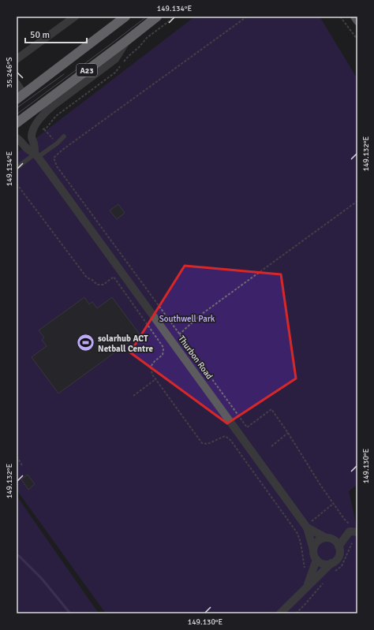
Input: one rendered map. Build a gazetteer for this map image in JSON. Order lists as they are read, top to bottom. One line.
{"streets":{"highway":["A23"],"street":["Thurbon Road"]},"crossings":[["A23","Thurbon Road"]],"parks":["Southwell Park"],"places":{"sports":["solarhub ACT Netball Centre"]},"scale_bar":"50 m","coordinates":["149.134°E","35.246°S","149.132°E","149.130°E"]}
